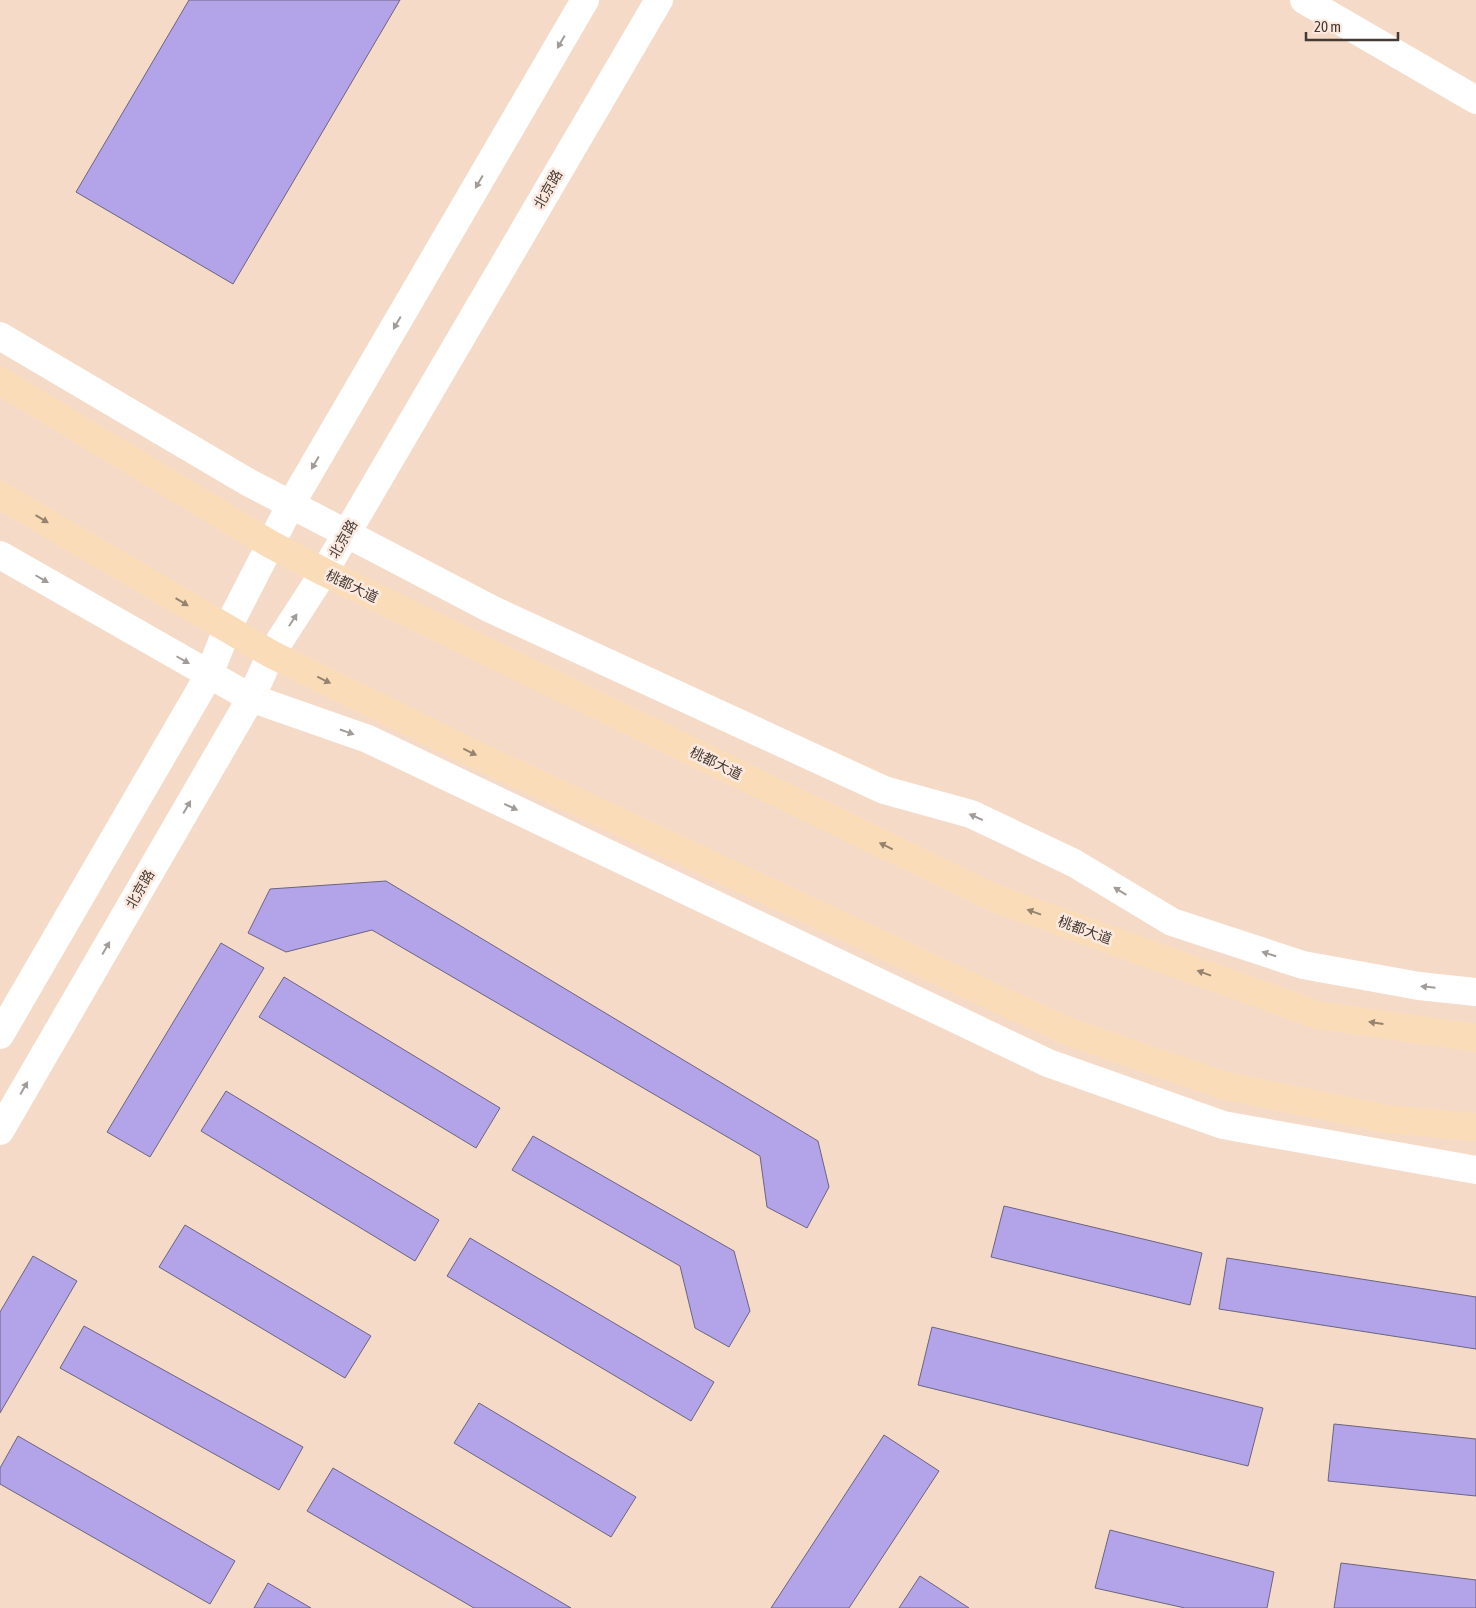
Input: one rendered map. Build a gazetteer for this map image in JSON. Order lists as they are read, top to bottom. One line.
{"streets":{"main road":["桃都大道"],"street":["北京路"]},"crossings":[["北京路","桃都大道"]],"scale_bar":"20 m"}
